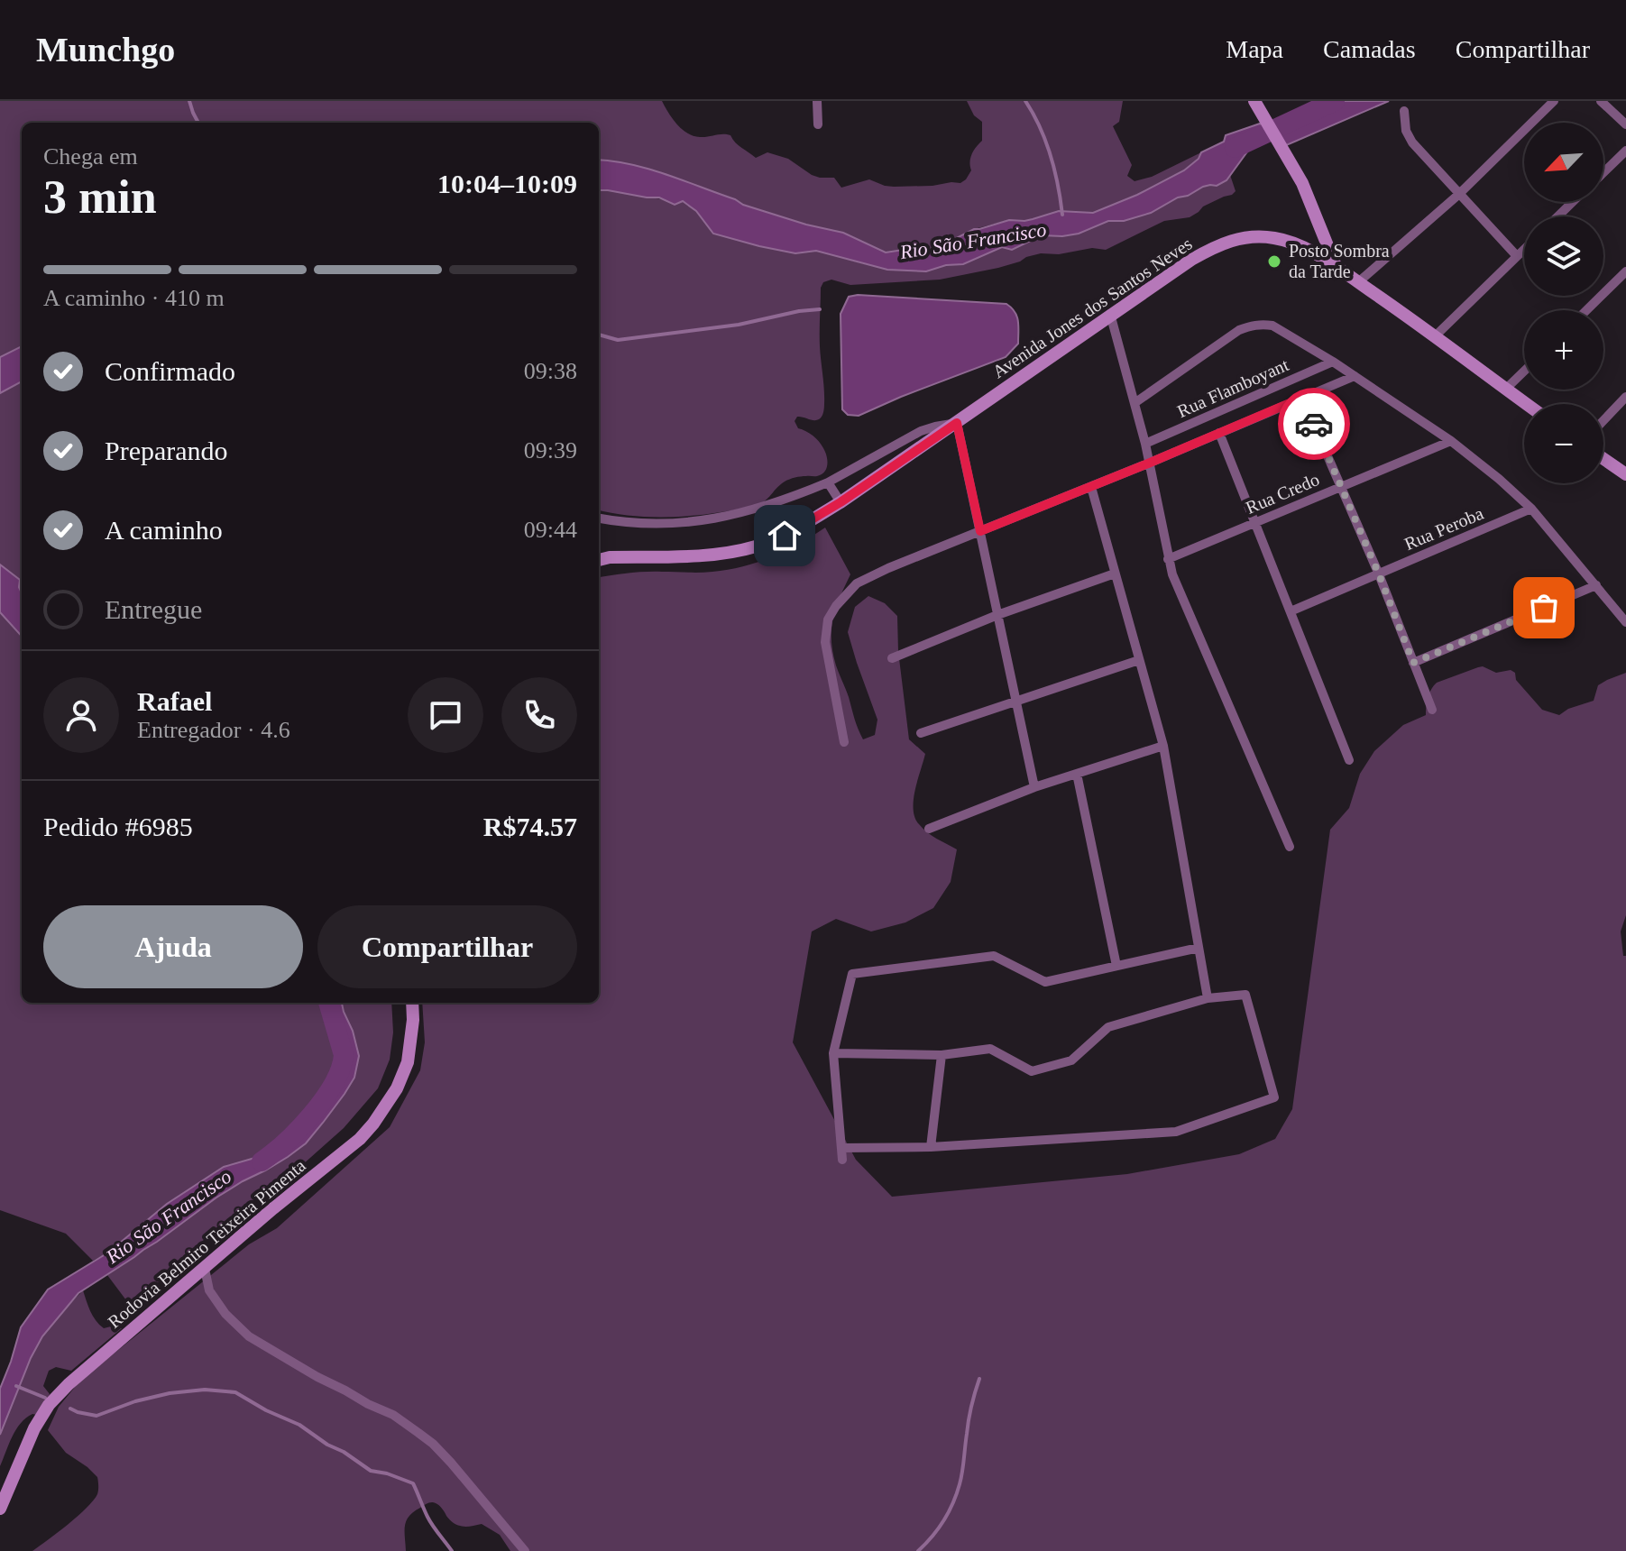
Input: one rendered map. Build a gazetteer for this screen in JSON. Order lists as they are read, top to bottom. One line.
{"streets":{"main road":["Avenida Jones dos Santos Neves","Rodovia Belmiro Teixeira Pimenta"],"street":["Rua Flamboyant","Rua Credo","Rua Peroba"]},"water":["Rio São Francisco"],"places":["Posto Sombra da Tarde"],"north":"bottom left","page":{"header":"Munchgo","nav":["Mapa","Camadas","Compartilhar"],"map_buttons":["+","−"],"heading":["3 min","Chega em","10:04–10:09"],"panel":["Rafael","Entregador · 4.6","Pedido #6985","R$74.57"],"bar":"A caminho · 410 m","list":[["Confirmado","09:38"],["Preparando","09:39"],["A caminho","09:44"],"Entregue"],"buttons":["Ajuda","Compartilhar"]}}
